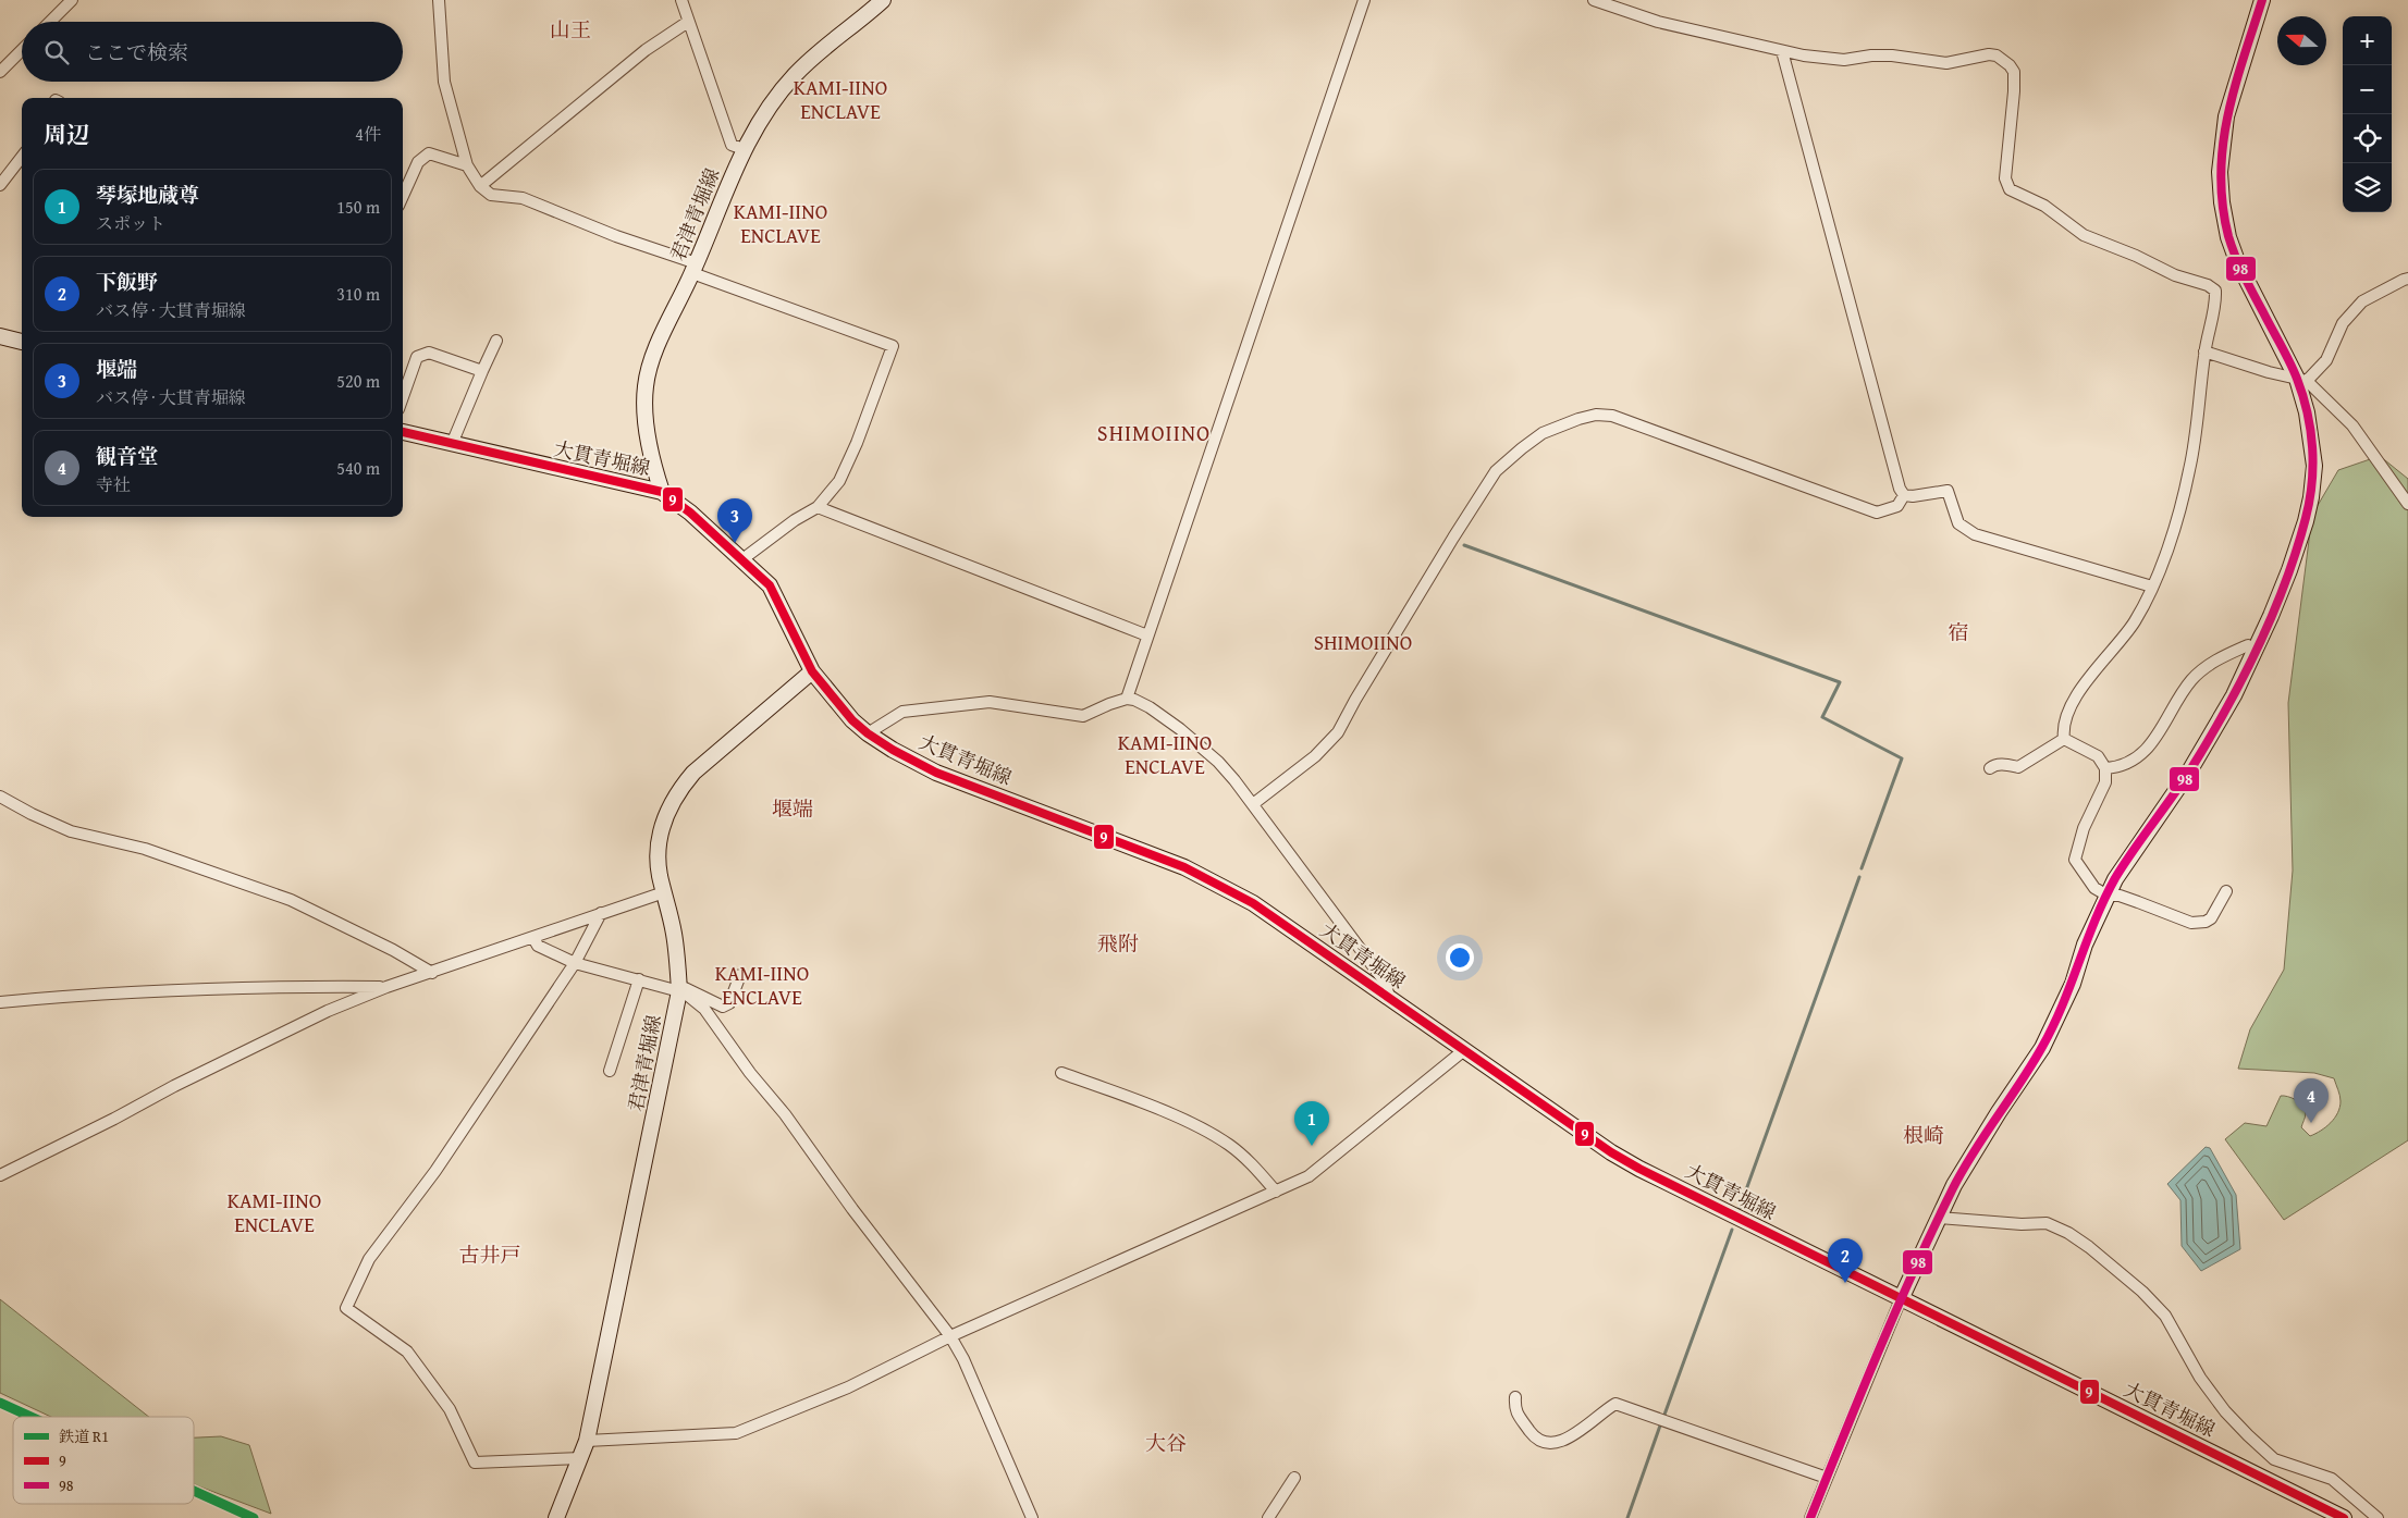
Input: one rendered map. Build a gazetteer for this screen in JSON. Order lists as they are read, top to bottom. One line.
{"streets":{"main road":["君津青堀線","大貫青堀線"]},"crossings":[["君津青堀線","大貫青堀線"]],"districts":["山王","KAMI-IINO ENCLAVE","KAMI-IINO ENCLAVE","SHIMOIINO","宿","SHIMOIINO","KAMI-IINO ENCLAVE","堰端","飛附","KAMI-IINO ENCLAVE","根崎","KAMI-IINO ENCLAVE","古井戸","大谷"],"lines":["transit line 98","transit line 9","rail line R1"],"legend":["鉄道 R1","9","98"],"north":"left","page":{"map_buttons":["+","−"],"search":"ここで検索","heading":["周辺","4件"],"list":[{"mark":"1","name":"琴塚地蔵尊","note":"スポット","value":"150 m"},{"mark":"2","name":"下飯野","note":"バス停 · 大貫青堀線","value":"310 m"},{"mark":"3","name":"堰端","note":"バス停 · 大貫青堀線","value":"520 m"},{"mark":"4","name":"観音堂","note":"寺社","value":"540 m"}],"pins":["3","4","1","2"]}}
